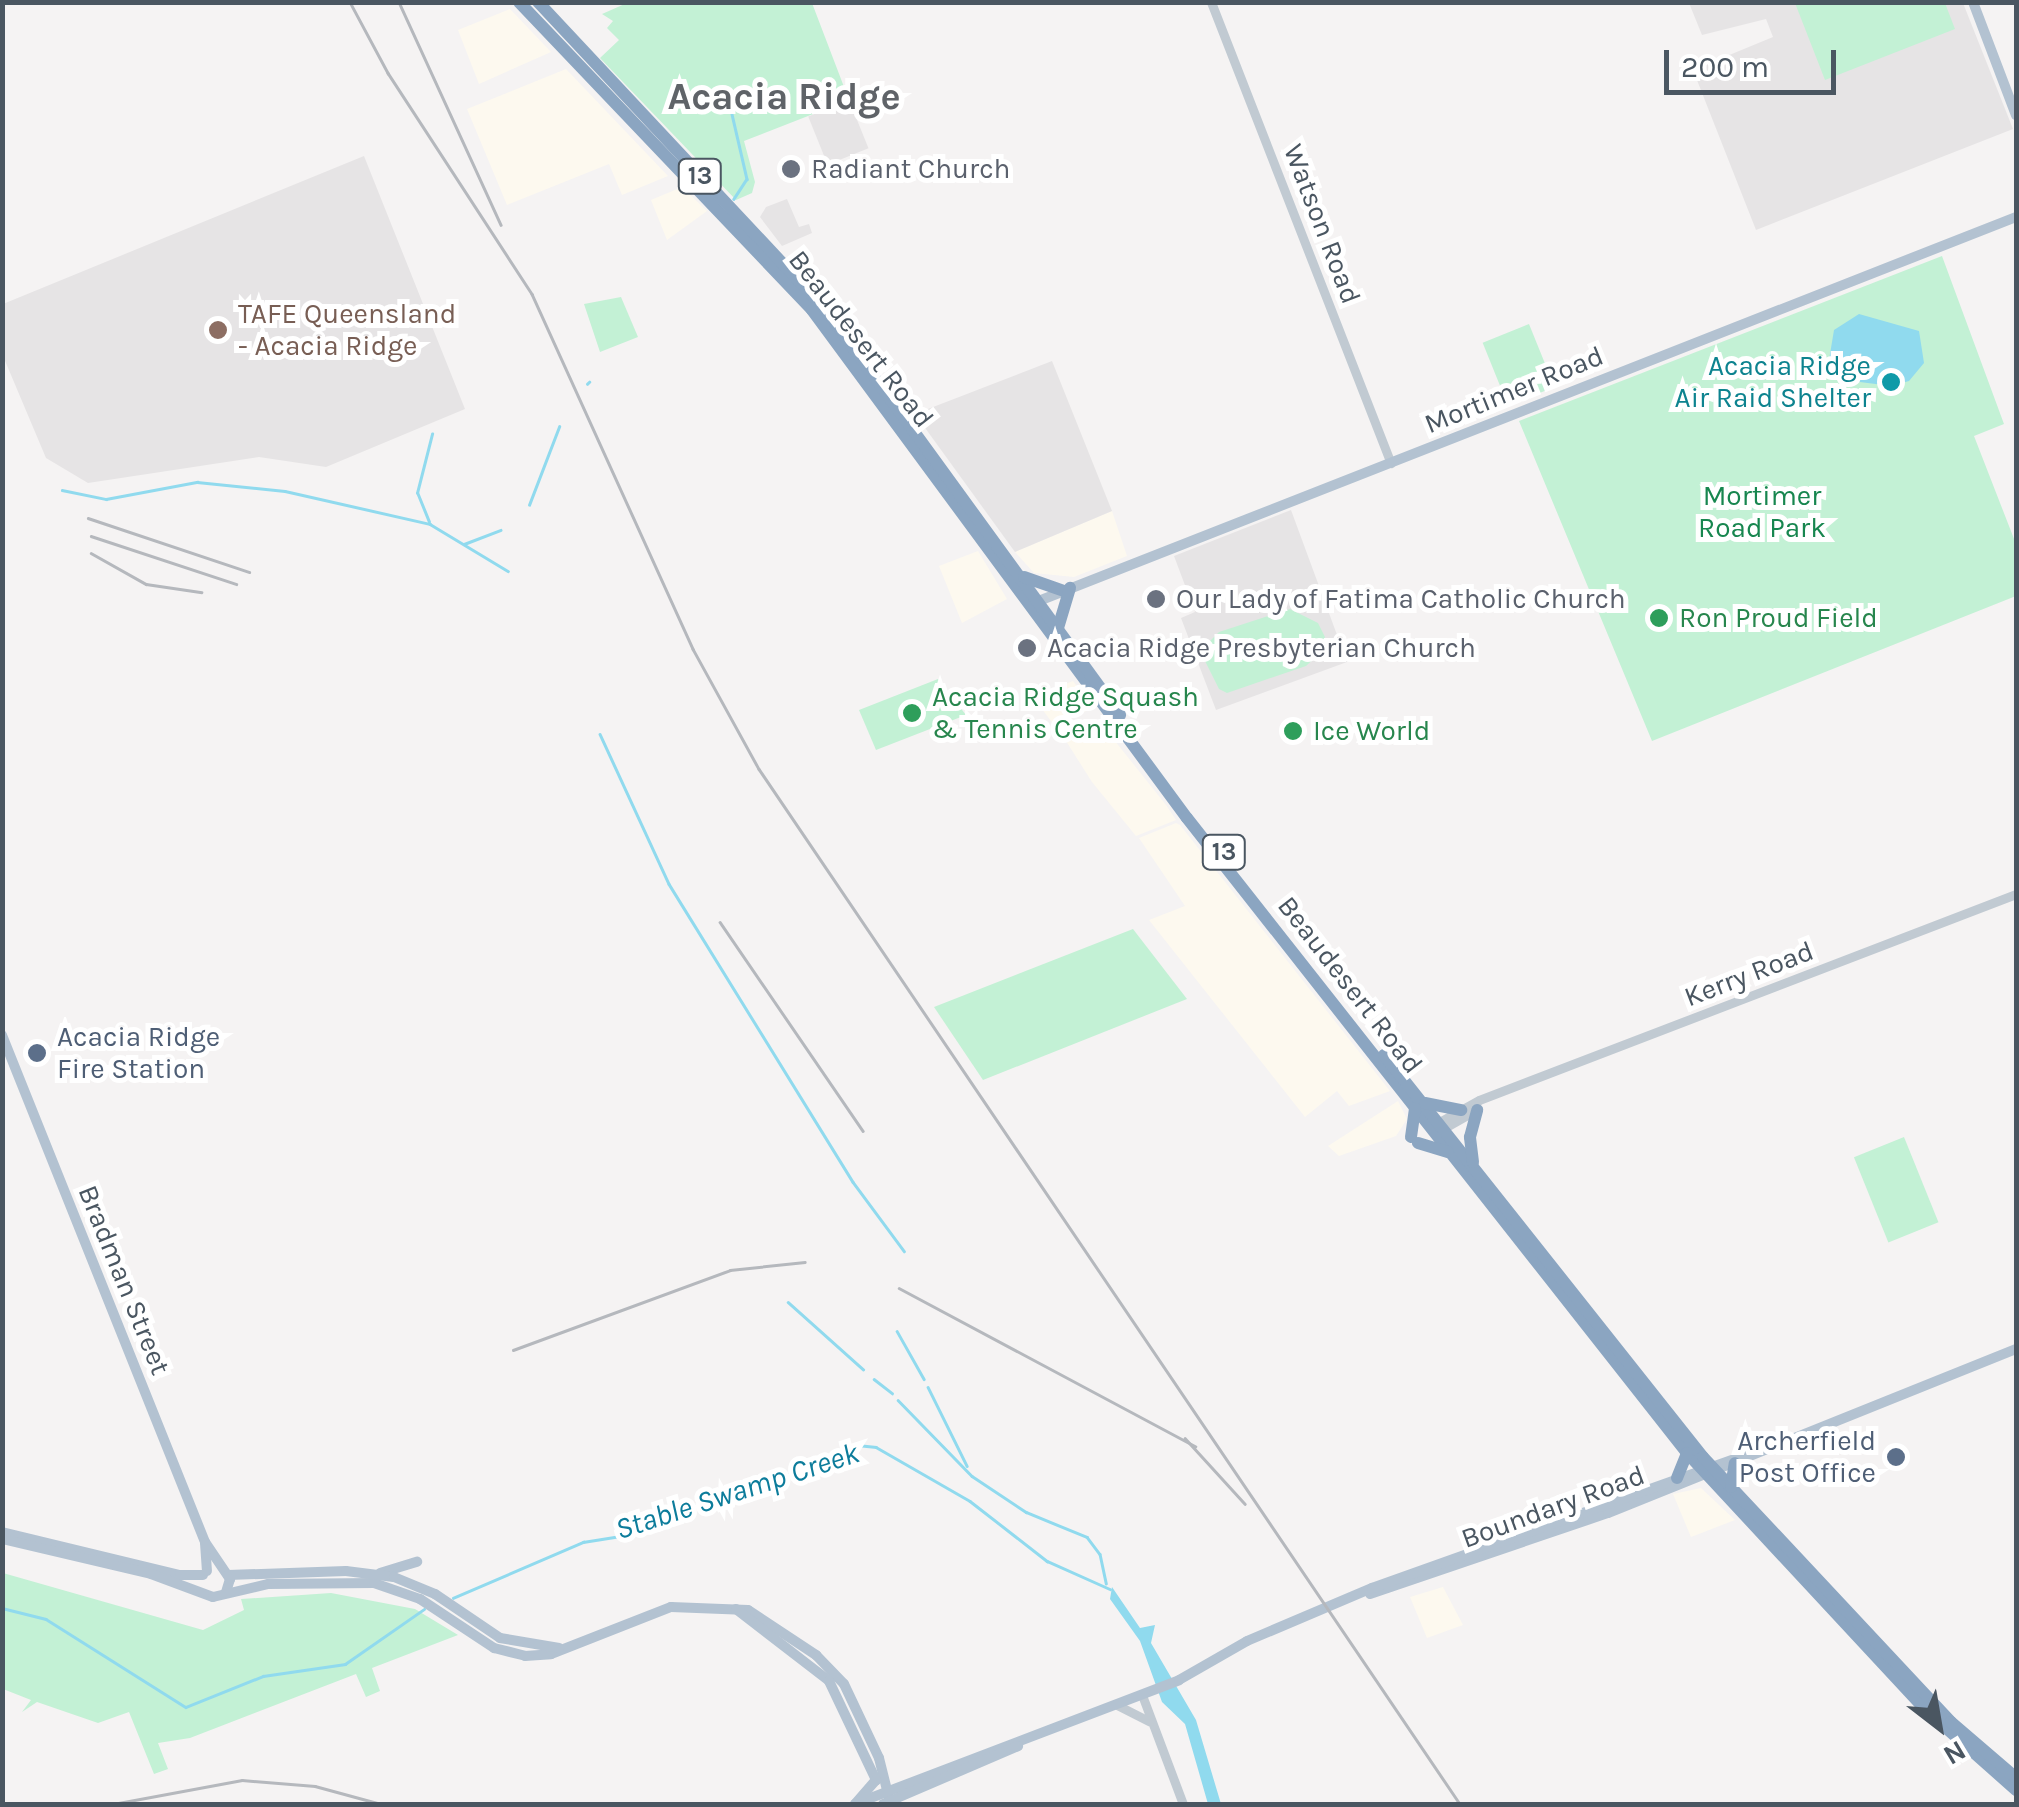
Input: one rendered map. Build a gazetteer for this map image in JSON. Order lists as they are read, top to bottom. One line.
{"streets":{"highway":["13","Beaudesert Road"],"main road":["Mortimer Road","Bradman Street","Boundary Road"],"street":["Watson Road","Kerry Road"]},"crossings":[["Watson Road","Mortimer Road"],["Beaudesert Road","Mortimer Road"],["Beaudesert Road","Kerry Road"],["Beaudesert Road","Boundary Road"]],"districts":["Acacia Ridge"],"water":["Stable Swamp Creek"],"parks":["Mortimer Road Park"],"places":["Radiant Church","TAFE Queensland - Acacia Ridge","Acacia Ridge Air Raid Shelter","Our Lady of Fatima Catholic Church","Ron Proud Field","Acacia Ridge Presbyterian Church","Acacia Ridge Squash & Tennis Centre","Ice World","Acacia Ridge Fire Station","Archerfield Post Office"],"scale_bar":"200 m","north":"bottom right"}
